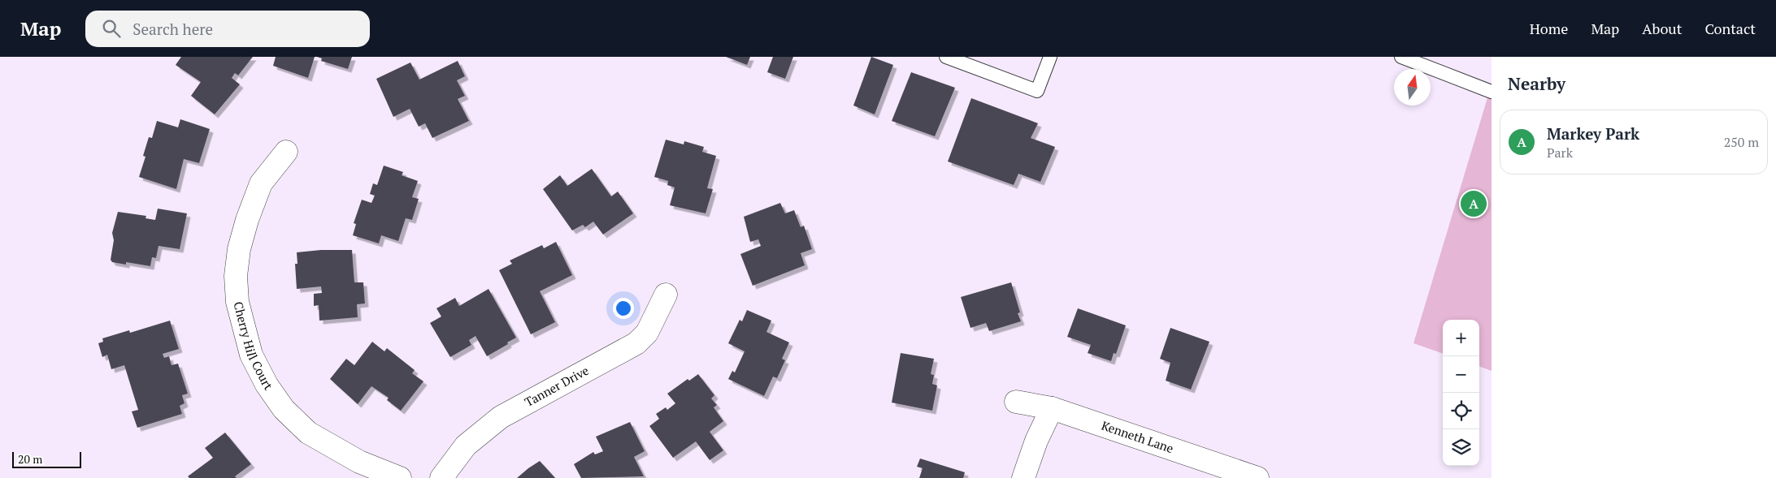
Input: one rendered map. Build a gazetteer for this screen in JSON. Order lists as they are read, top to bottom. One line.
{"streets":{"street":["Cherry Hill Court","Tanner Drive","Kenneth Lane"]},"scale_bar":"20 m","north":"top","page":{"header":"Map","search":"Search here","nav":["Home","Map","About","Contact"],"heading":"Nearby","list":[{"mark":"A","name":"Markey Park","note":"Park","value":"250 m"}],"pins":"A","map_buttons":["+","−"],"scale":"20 m"}}
